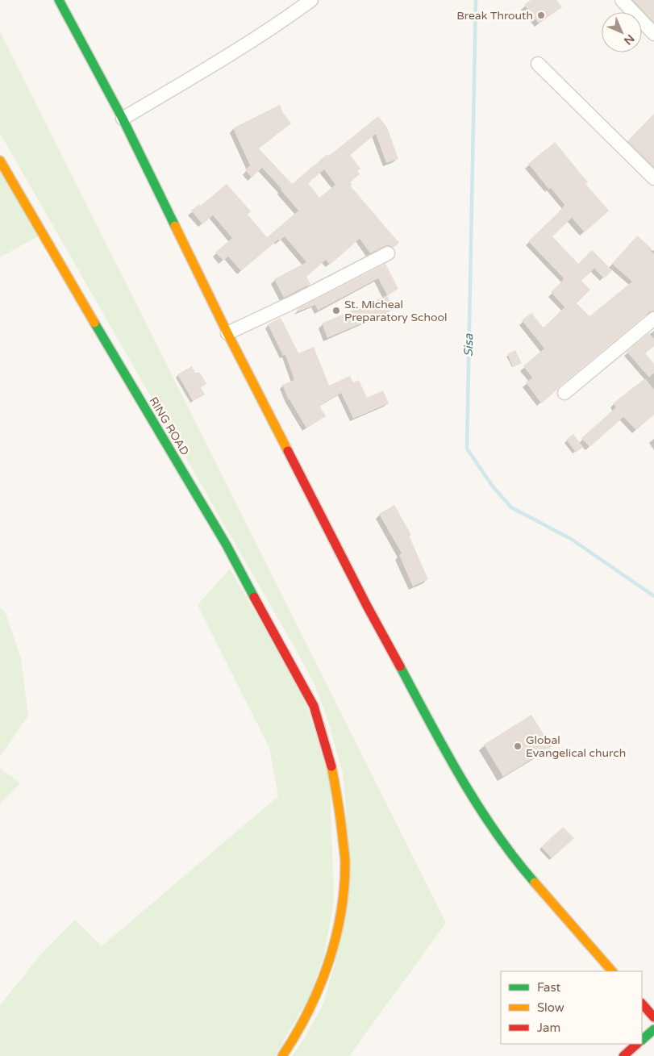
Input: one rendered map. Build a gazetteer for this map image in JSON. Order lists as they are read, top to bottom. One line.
{"streets":{"street":["RING ROAD"]},"water":["Sisa"],"places":["Break Throuth","St. Micheal Preparatory School","Global Evangelical church"],"legend":["Fast","Slow","Jam"],"north":"bottom right"}
